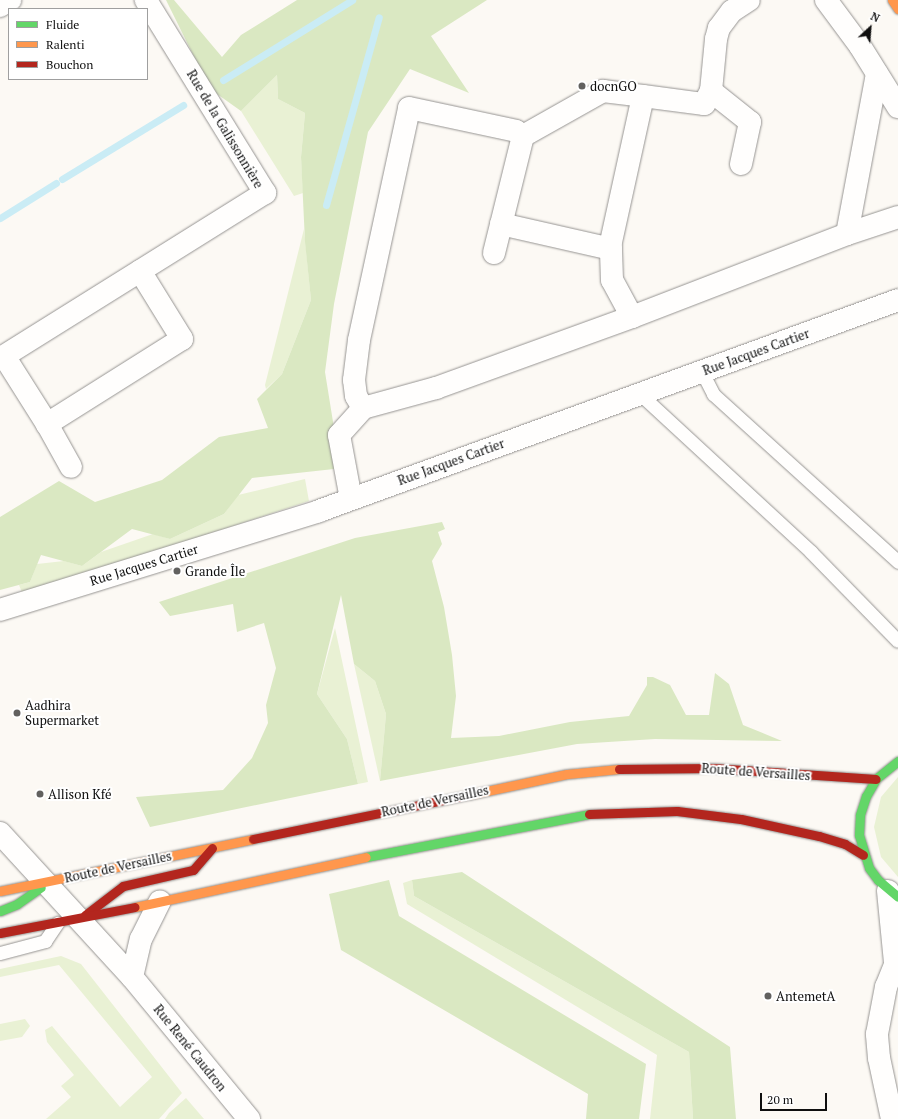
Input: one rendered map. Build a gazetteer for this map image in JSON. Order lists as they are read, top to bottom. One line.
{"streets":{"main road":["Route de Versailles"],"street":["Rue de la Galissonnière","Rue Jacques Cartier","Rue René Caudron"]},"crossings":[["Route de Versailles","Rue René Caudron"]],"places":["docnGO","Grande Île","Aadhira Supermarket","Allison Kfé","AntemetA"],"legend":["Fluide","Ralenti","Bouchon"],"scale_bar":"20 m","north":"top right"}
